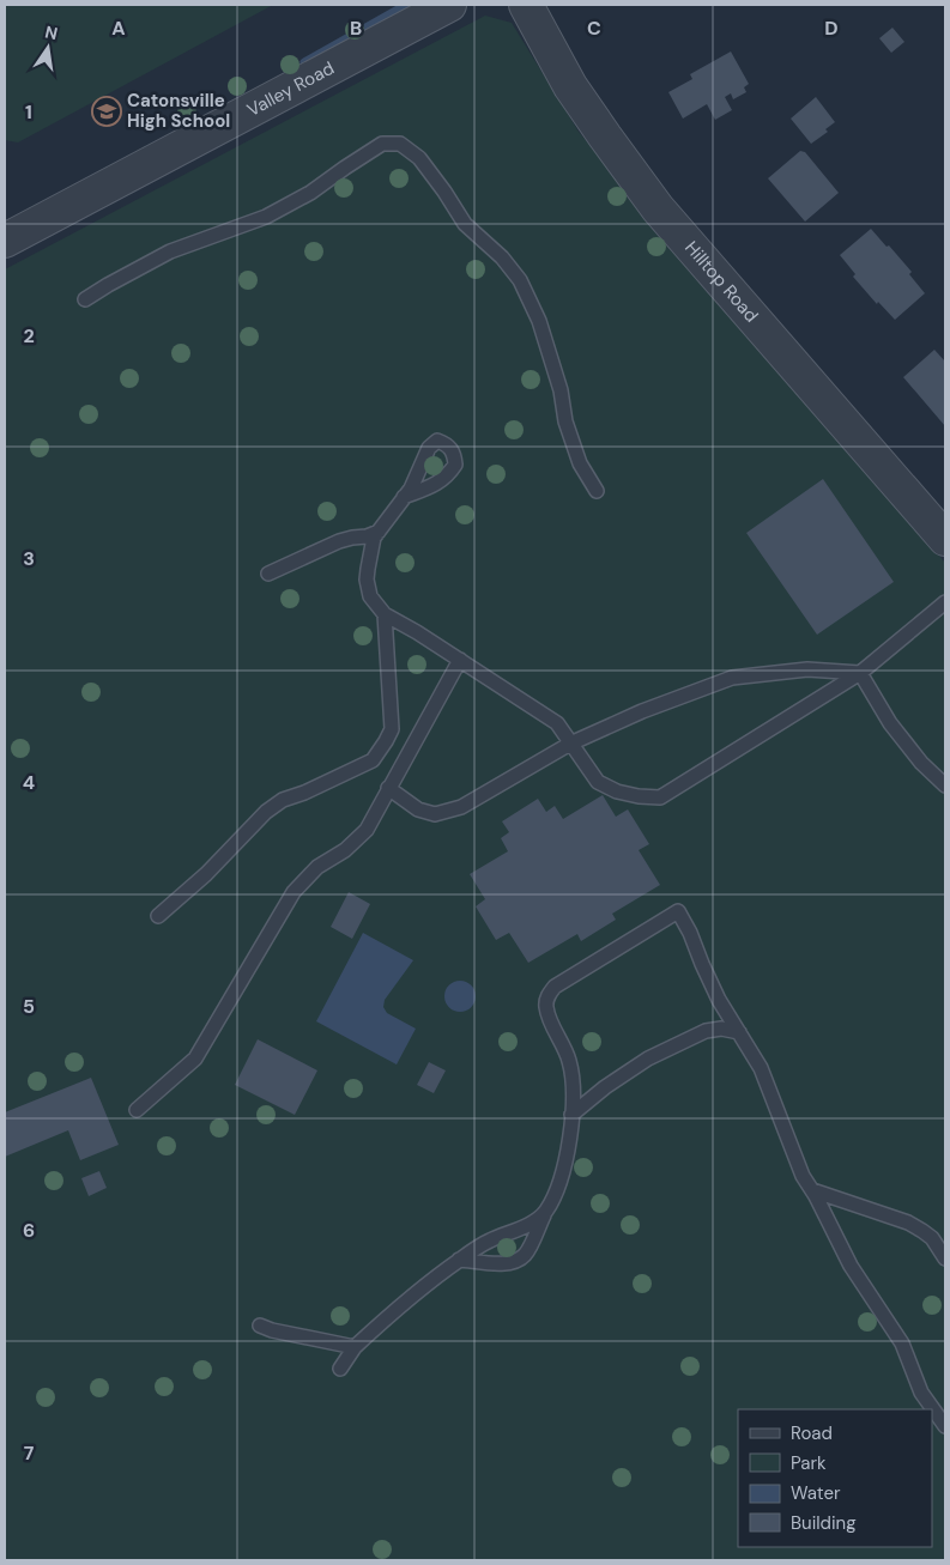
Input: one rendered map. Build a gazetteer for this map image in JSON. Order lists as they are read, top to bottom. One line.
{"streets":{"street":["Valley Road","Hilltop Road"]},"places":{"school or university":["Catonsville High School"]},"legend":["Road","Park","Water","Building"],"north":"top","grid":{"columns":["A","B","C","D"],"rows":["1","2","3","4","5","6","7"]}}
